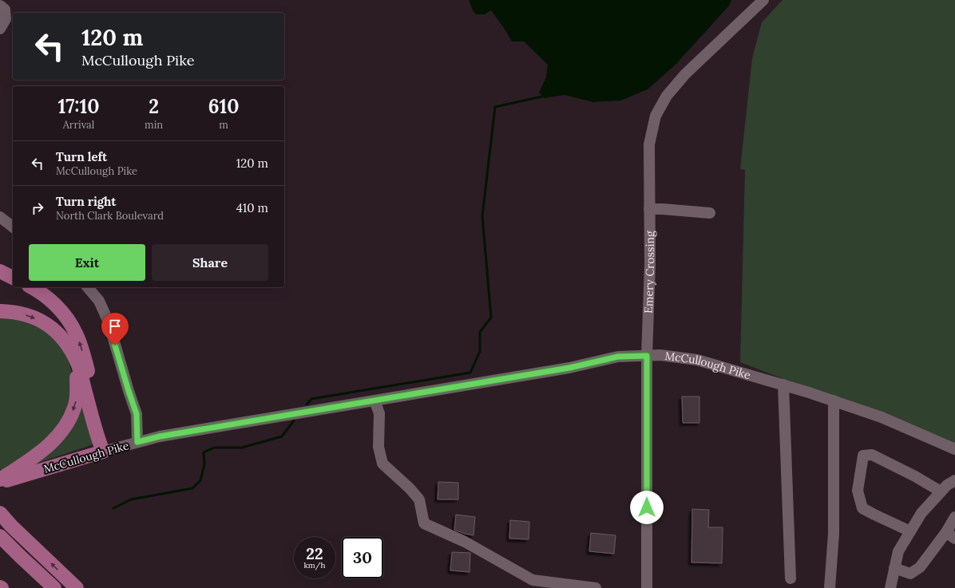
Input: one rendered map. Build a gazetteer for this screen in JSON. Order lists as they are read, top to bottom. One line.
{"streets":{"main road":["McCullough Pike"],"street":["Emery Crossing"]},"crossings":[["Emery Crossing","McCullough Pike"]],"page":{"turn":["120 m","McCullough Pike"],"eta":["17:10","Arrival","2","min","610","m"],"list":[{"name":"Turn left","note":"McCullough Pike","value":"120 m"},{"name":"Turn right","note":"North Clark Boulevard","value":"410 m"}],"buttons":["Exit","Share"],"speed":"22 km/h","limit":"30"}}
